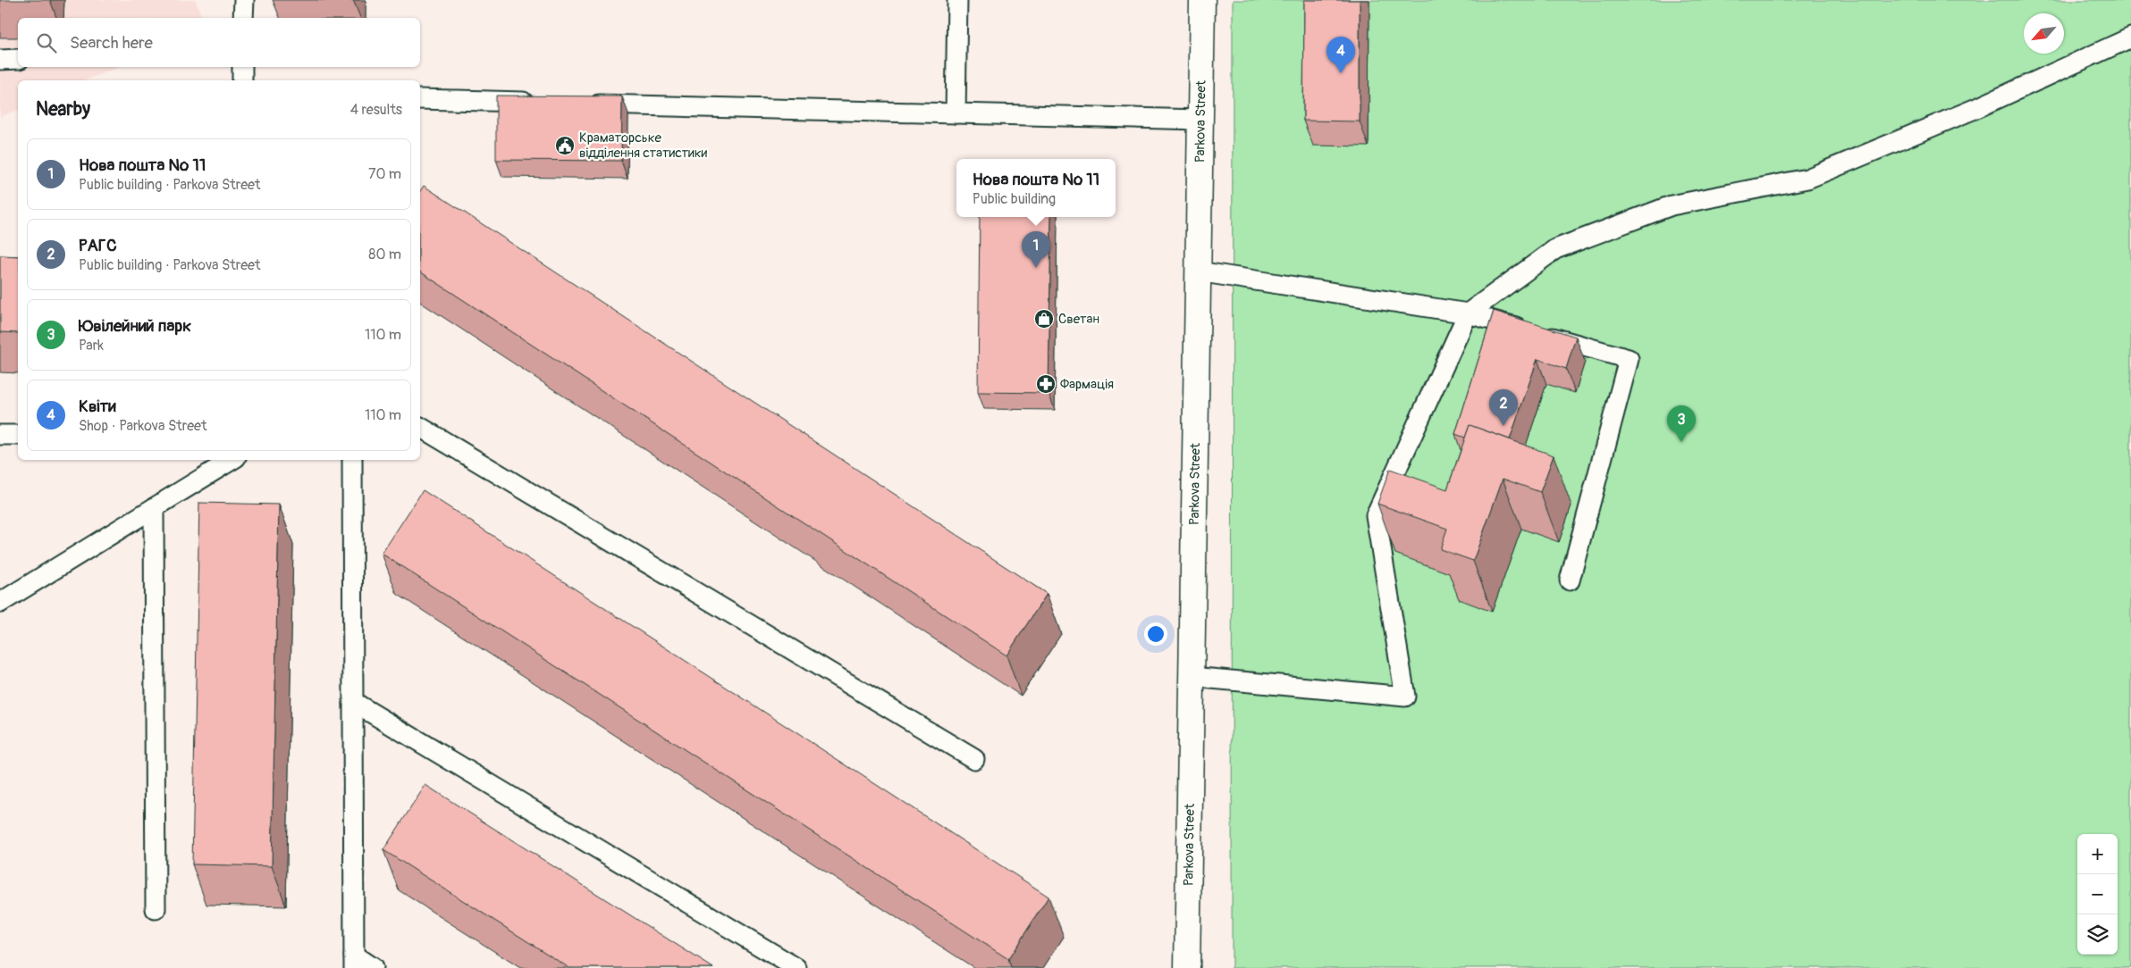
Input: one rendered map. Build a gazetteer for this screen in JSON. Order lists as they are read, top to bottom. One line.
{"streets":{"street":["Parkova Street"]},"places":{"public building":["Краматорське відділення статистики"],"shop":["Светан"],"pharmacy":["Фармація"]},"north":"bottom left","page":{"search":"Search here","pins":["4","1","2","3"],"heading":["Nearby","4 results"],"list":[{"mark":"1","name":"Нова пошта № 11","note":"Public building · Parkova Street","value":"70 m"},{"mark":"2","name":"РАГС","note":"Public building · Parkova Street","value":"80 m"},{"mark":"3","name":"Ювілейний парк","note":"Park","value":"110 m"},{"mark":"4","name":"Квіти","note":"Shop · Parkova Street","value":"110 m"}],"popup":["Нова пошта № 11","Public building"],"map_buttons":["+","−"]}}
